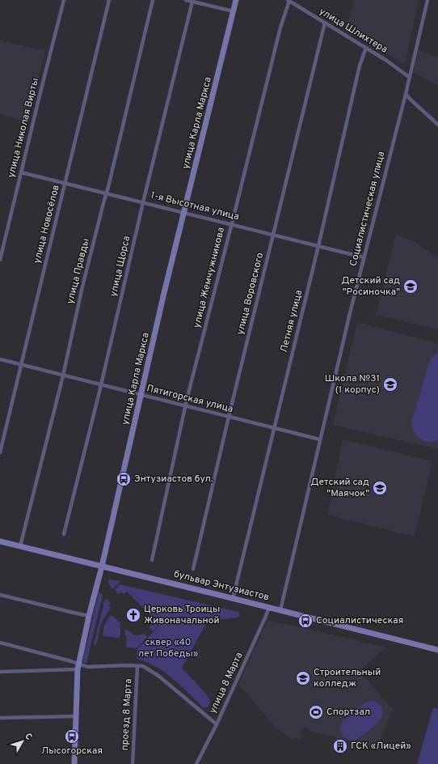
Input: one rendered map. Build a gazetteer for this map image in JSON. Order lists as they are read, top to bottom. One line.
{"streets":{"main road":["улица Карла Маркса","бульвар Энтузиастов"],"street":["улица Шлихтера","улица Николая Вирты","1-я Высотная улица","Социалистическая улица","улица Новосёлов","улица Щорса","улица Правды","улица Жемчужникова","улица Воровского","Летняя улица","Пятигорская улица","улица 8 Марта","проезд 8 Марта"]},"crossings":[["улица Шлихтера","Социалистическая улица"],["улица Шлихтера","улица Жемчужникова"],["улица Шлихтера","улица Воровского"],["улица Шлихтера","Летняя улица"],["улица Карла Маркса","1-я Высотная улица"],["улица Карла Маркса","Пятигорская улица"],["улица Карла Маркса","бульвар Энтузиастов"],["улица Николая Вирты","1-я Высотная улица"],["1-я Высотная улица","Социалистическая улица"],["1-я Высотная улица","улица Новосёлов"],["1-я Высотная улица","улица Щорса"],["1-я Высотная улица","улица Правды"],["1-я Высотная улица","улица Жемчужникова"],["1-я Высотная улица","улица Воровского"],["1-я Высотная улица","Летняя улица"],["Социалистическая улица","Пятигорская улица"],["Социалистическая улица","бульвар Энтузиастов"],["улица Новосёлов","Пятигорская улица"],["улица Щорса","Пятигорская улица"],["улица Правды","Пятигорская улица"],["улица Правды","бульвар Энтузиастов"],["улица Жемчужникова","Пятигорская улица"],["улица Воровского","Пятигорская улица"],["Летняя улица","Пятигорская улица"],["Летняя улица","бульвар Энтузиастов"],["бульвар Энтузиастов","улица 8 Марта"]],"parks":["cквер «40 лет Победы»"],"places":{"school or university":["Детский сад \"Росиночка\"","Школа №31 (1 корпус)","Детский сад \"Маячок\"","Строительный колледж"],"bus stop":["Энтузиастов бул.","Социалистическая","Лысогорская"],"church":["Церковь Троицы Живоначальной"],"sports":["Спортзал"],"building":["ГСК «Лицей»"]},"north":"top right"}
